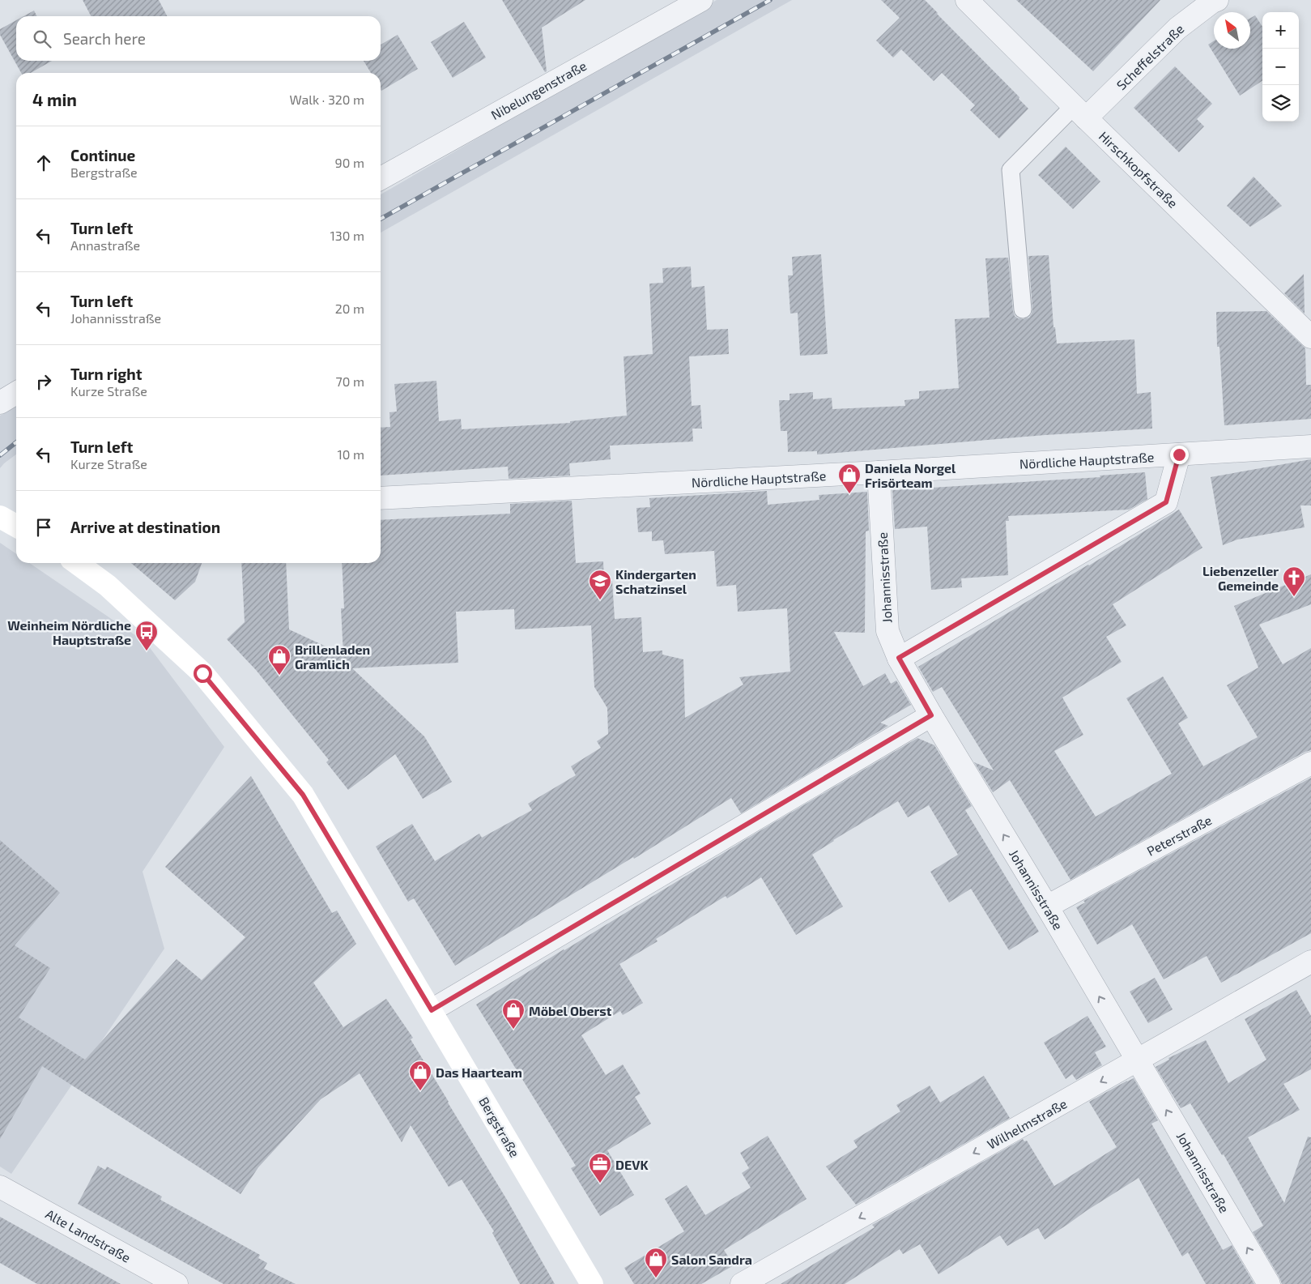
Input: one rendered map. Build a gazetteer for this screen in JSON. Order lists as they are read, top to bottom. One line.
{"streets":{"main road":["Bergstraße"],"street":["Scheffelstraße","Nibelungenstraße","Hirschkopfstraße","Nördliche Hauptstraße","Johannisstraße","Peterstraße","Wilhelmstraße","Alte Landstraße"]},"crossings":[["Scheffelstraße","Hirschkopfstraße"],["Nördliche Hauptstraße","Johannisstraße"],["Johannisstraße","Peterstraße"],["Johannisstraße","Wilhelmstraße"]],"one_way":["Johannisstraße","Wilhelmstraße"],"places":{"shop":["Daniela Norgel Frisörteam","Brillenladen Gramlich","Möbel Oberst","Das Haarteam","Salon Sandra"],"church":["Liebenzeller Gemeinde"],"school or university":["Kindergarten Schatzinsel"],"bus stop":["Weinheim Nördliche Hauptstraße"],"office":["DEVK"]},"north":"top left","page":{"map_buttons":["+","−"],"search":"Search here","heading":["4 min","Walk · 320 m"],"list":[["Continue","Bergstraße","90 m"],["Turn left","Annastraße","130 m"],["Turn left","Johannisstraße","20 m"],["Turn right","Kurze Straße","70 m"],["Turn left","Kurze Straße","10 m"],"Arrive at destination"]}}
